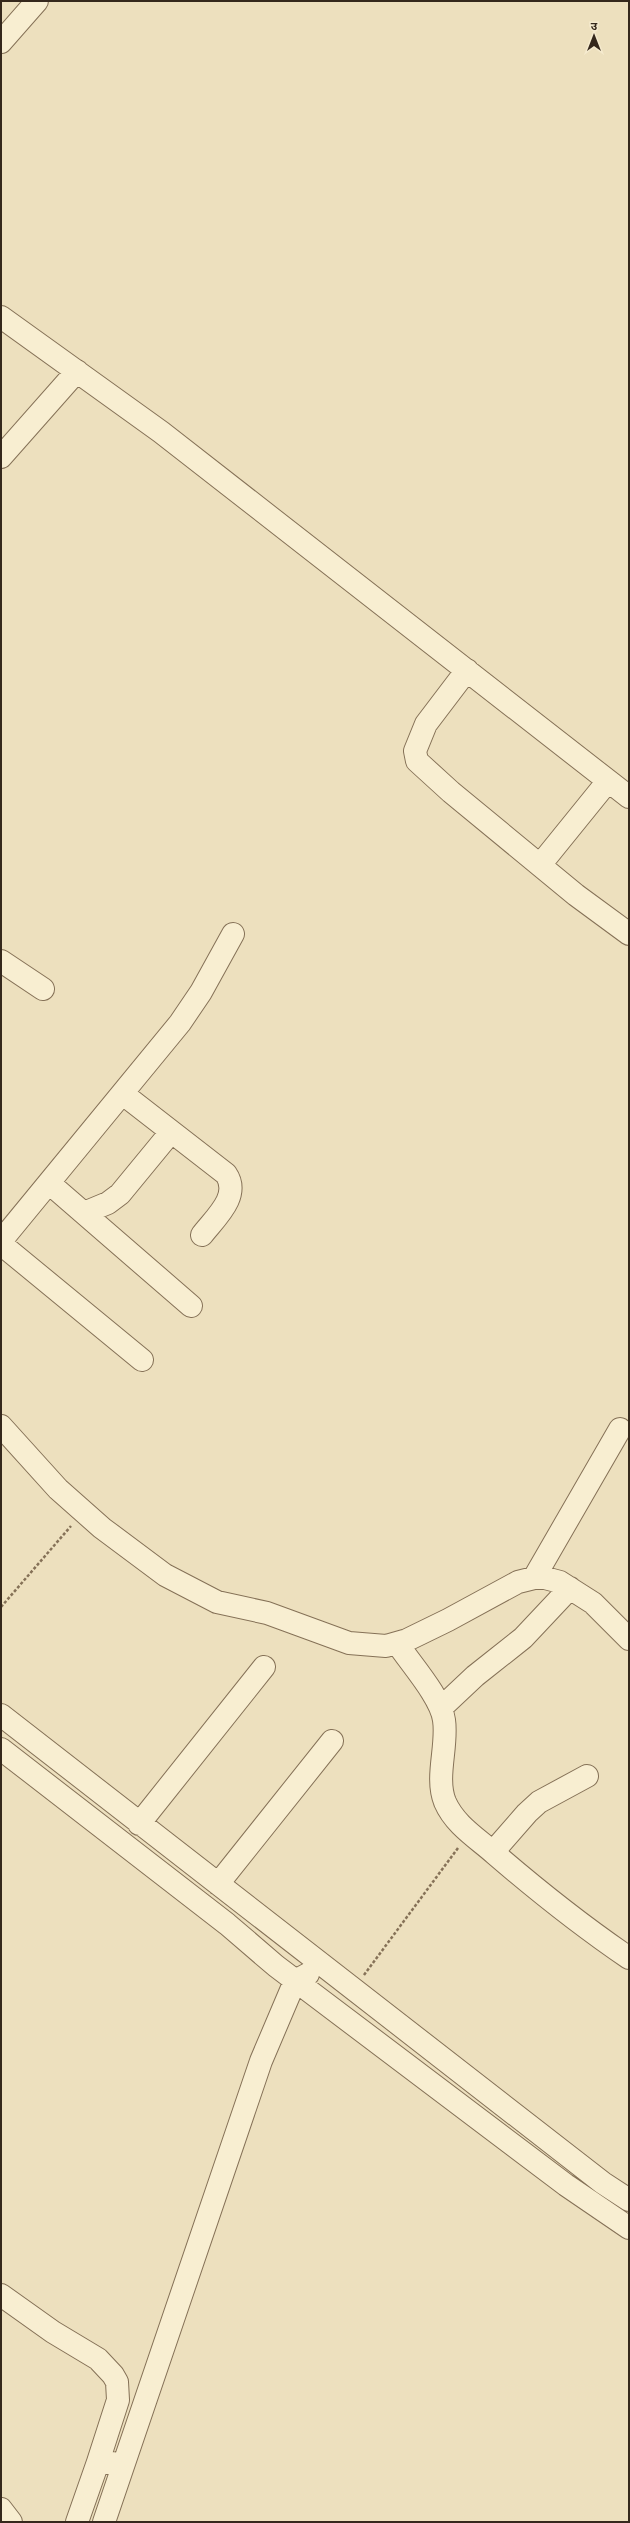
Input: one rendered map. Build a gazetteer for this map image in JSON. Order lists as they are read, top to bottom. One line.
{"north":"top"}
